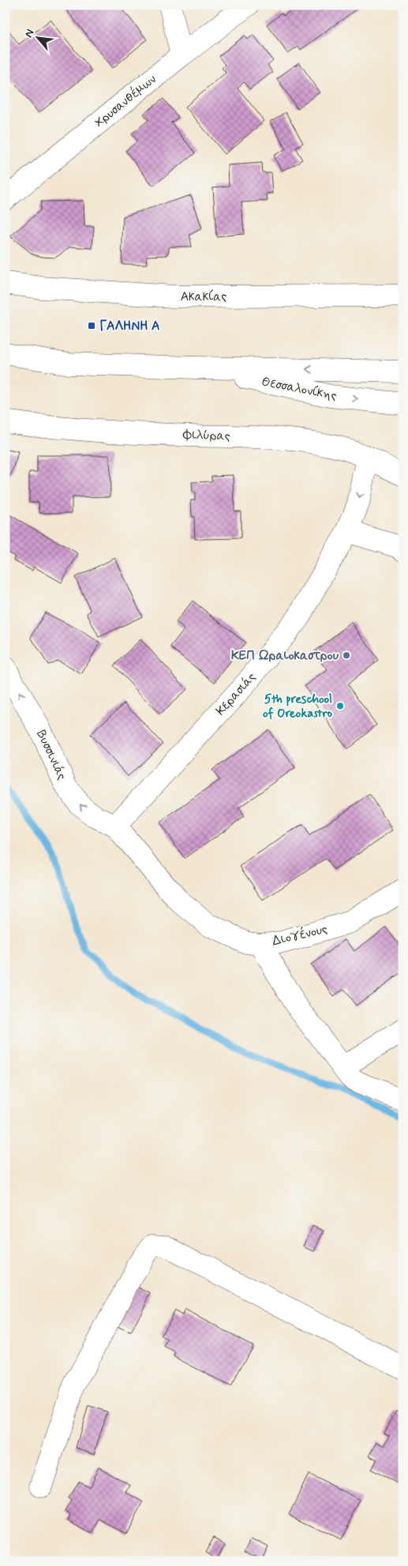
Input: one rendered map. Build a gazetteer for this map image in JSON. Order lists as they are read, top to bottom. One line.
{"streets":{"street":["Χρυσανθέμων","Ακακίας","Θεσσαλονίκης","Φιλύρας","Κερασιάς","Βυσσινιάς","Διογένους"]},"crossings":[["Φιλύρας","Κερασιάς"],["Κερασιάς","Βυσσινιάς"],["Κερασιάς","Διογένους"],["Βυσσινιάς","Διογένους"]],"one_way":["Βυσσινιάς"],"places":{"transit":["ΓΑΛΗΝΗ Α"],"other":["ΚΕΠ Ωραιοκαστρου","5th preschool of Oreokastro"]},"north":"top left"}
